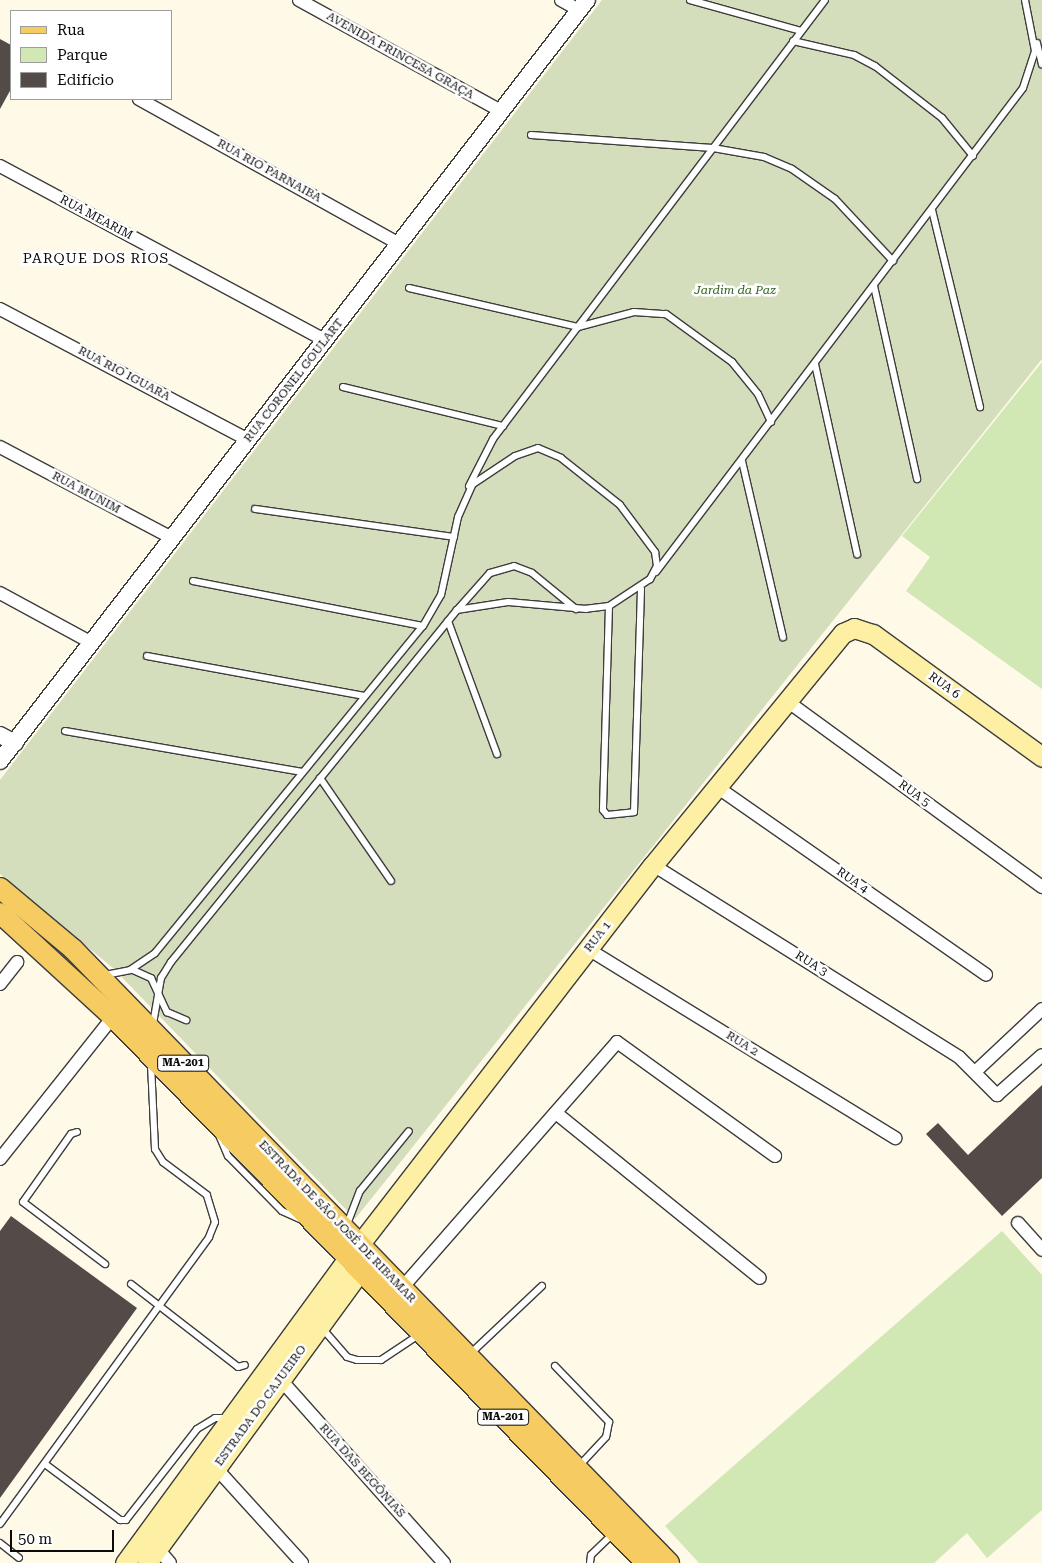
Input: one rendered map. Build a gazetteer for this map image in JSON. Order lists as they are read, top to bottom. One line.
{"streets":{"main road":["RUA 6","RUA 1","MA-201","ESTRADA DE SÃO JOSÉ DE RIBAMAR","ESTRADA DO CAJUEIRO"],"street":["AVENIDA PRINCESA GRAÇA","RUA RIO PARNAIBA","RUA MEARIM","RUA RIO IGUARA","RUA CORONEL GOULART","RUA MUNIM","RUA 5","RUA 4","RUA 3","RUA 2","RUA DAS BEGÔNIAS"]},"crossings":[["AVENIDA PRINCESA GRAÇA","RUA CORONEL GOULART"],["RUA RIO PARNAIBA","RUA CORONEL GOULART"],["RUA MEARIM","RUA CORONEL GOULART"],["RUA RIO IGUARA","RUA CORONEL GOULART"],["RUA CORONEL GOULART","RUA MUNIM"],["RUA 6","RUA 1"],["RUA 5","RUA 1"],["RUA 4","RUA 1"],["RUA 1","RUA 3"],["RUA 1","RUA 2"],["RUA 1","ESTRADA DE SÃO JOSÉ DE RIBAMAR"],["RUA 1","ESTRADA DO CAJUEIRO"],["ESTRADA DE SÃO JOSÉ DE RIBAMAR","ESTRADA DO CAJUEIRO"],["ESTRADA DO CAJUEIRO","RUA DAS BEGÔNIAS"]],"districts":["PARQUE DOS RIOS"],"parks":["Jardim da Paz"],"legend":["Rua","Parque","Edifício"],"scale_bar":"50 m"}
